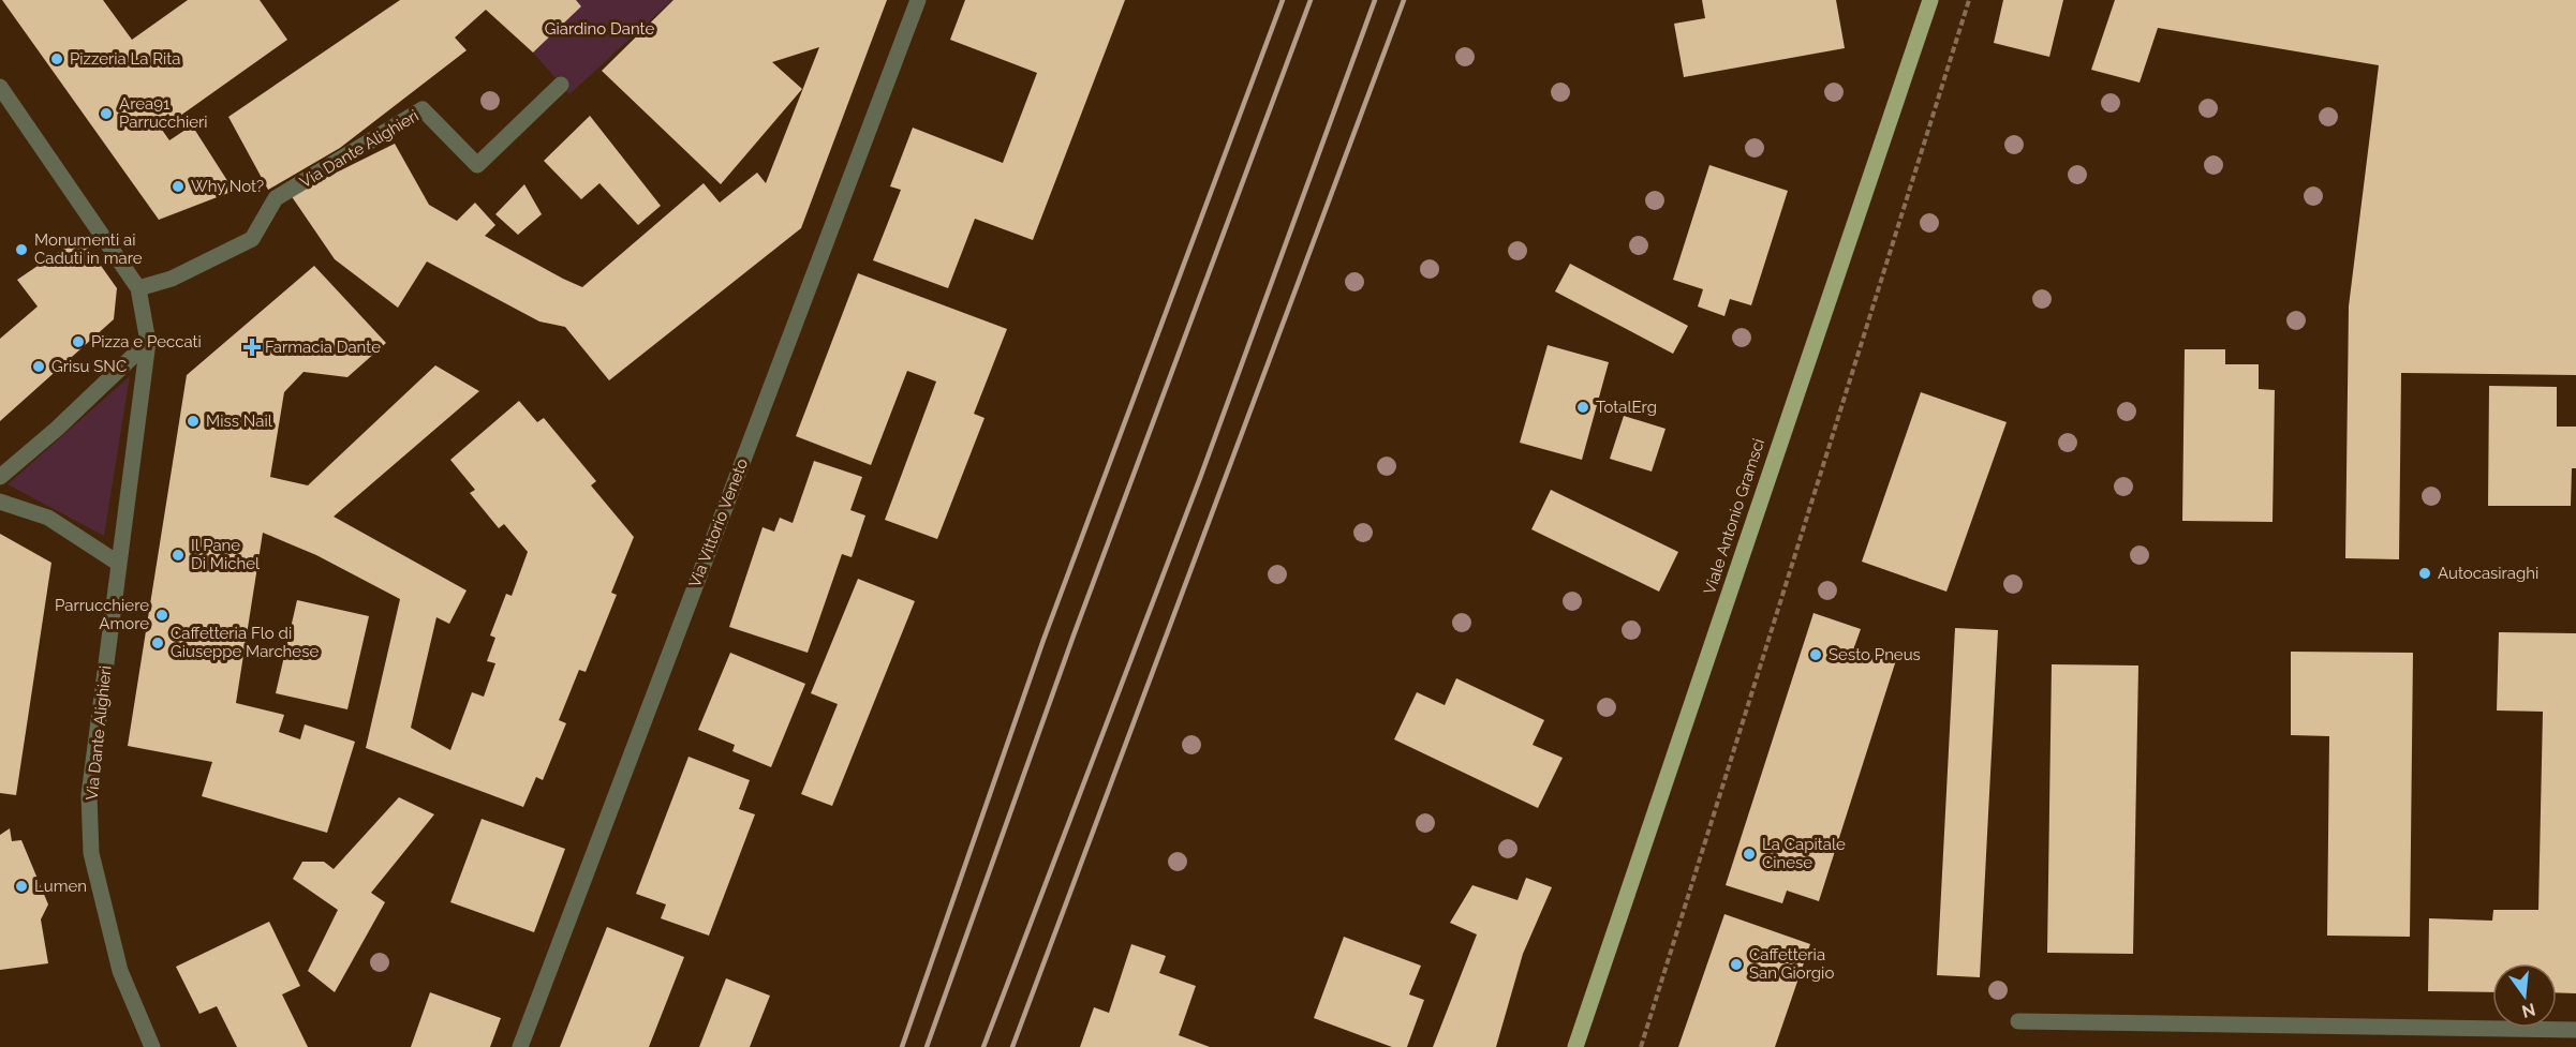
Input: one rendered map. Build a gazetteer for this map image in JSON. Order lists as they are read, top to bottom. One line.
{"streets":{"main road":["Viale Antonio Gramsci"],"street":["Via Dante Alighieri","Via Vittorio Veneto"]},"parks":["Giardino Dante"],"places":{"other":["Pizzeria La Rita","Area91 Parrucchieri","Why Not?","Monumenti ai Caduti in mare","Pizza e Peccati","Grisu SNC","TotalErg","Miss Nail","Il Pane Di Michel","Autocasiraghi","Parrucchiere Amore","Caffetteria Flo di Giuseppe Marchese","Sesto Pneus","La Capitale Cinese","Lumen","Caffetteria San Giorgio"],"health":["Farmacia Dante"]},"north":"bottom"}
